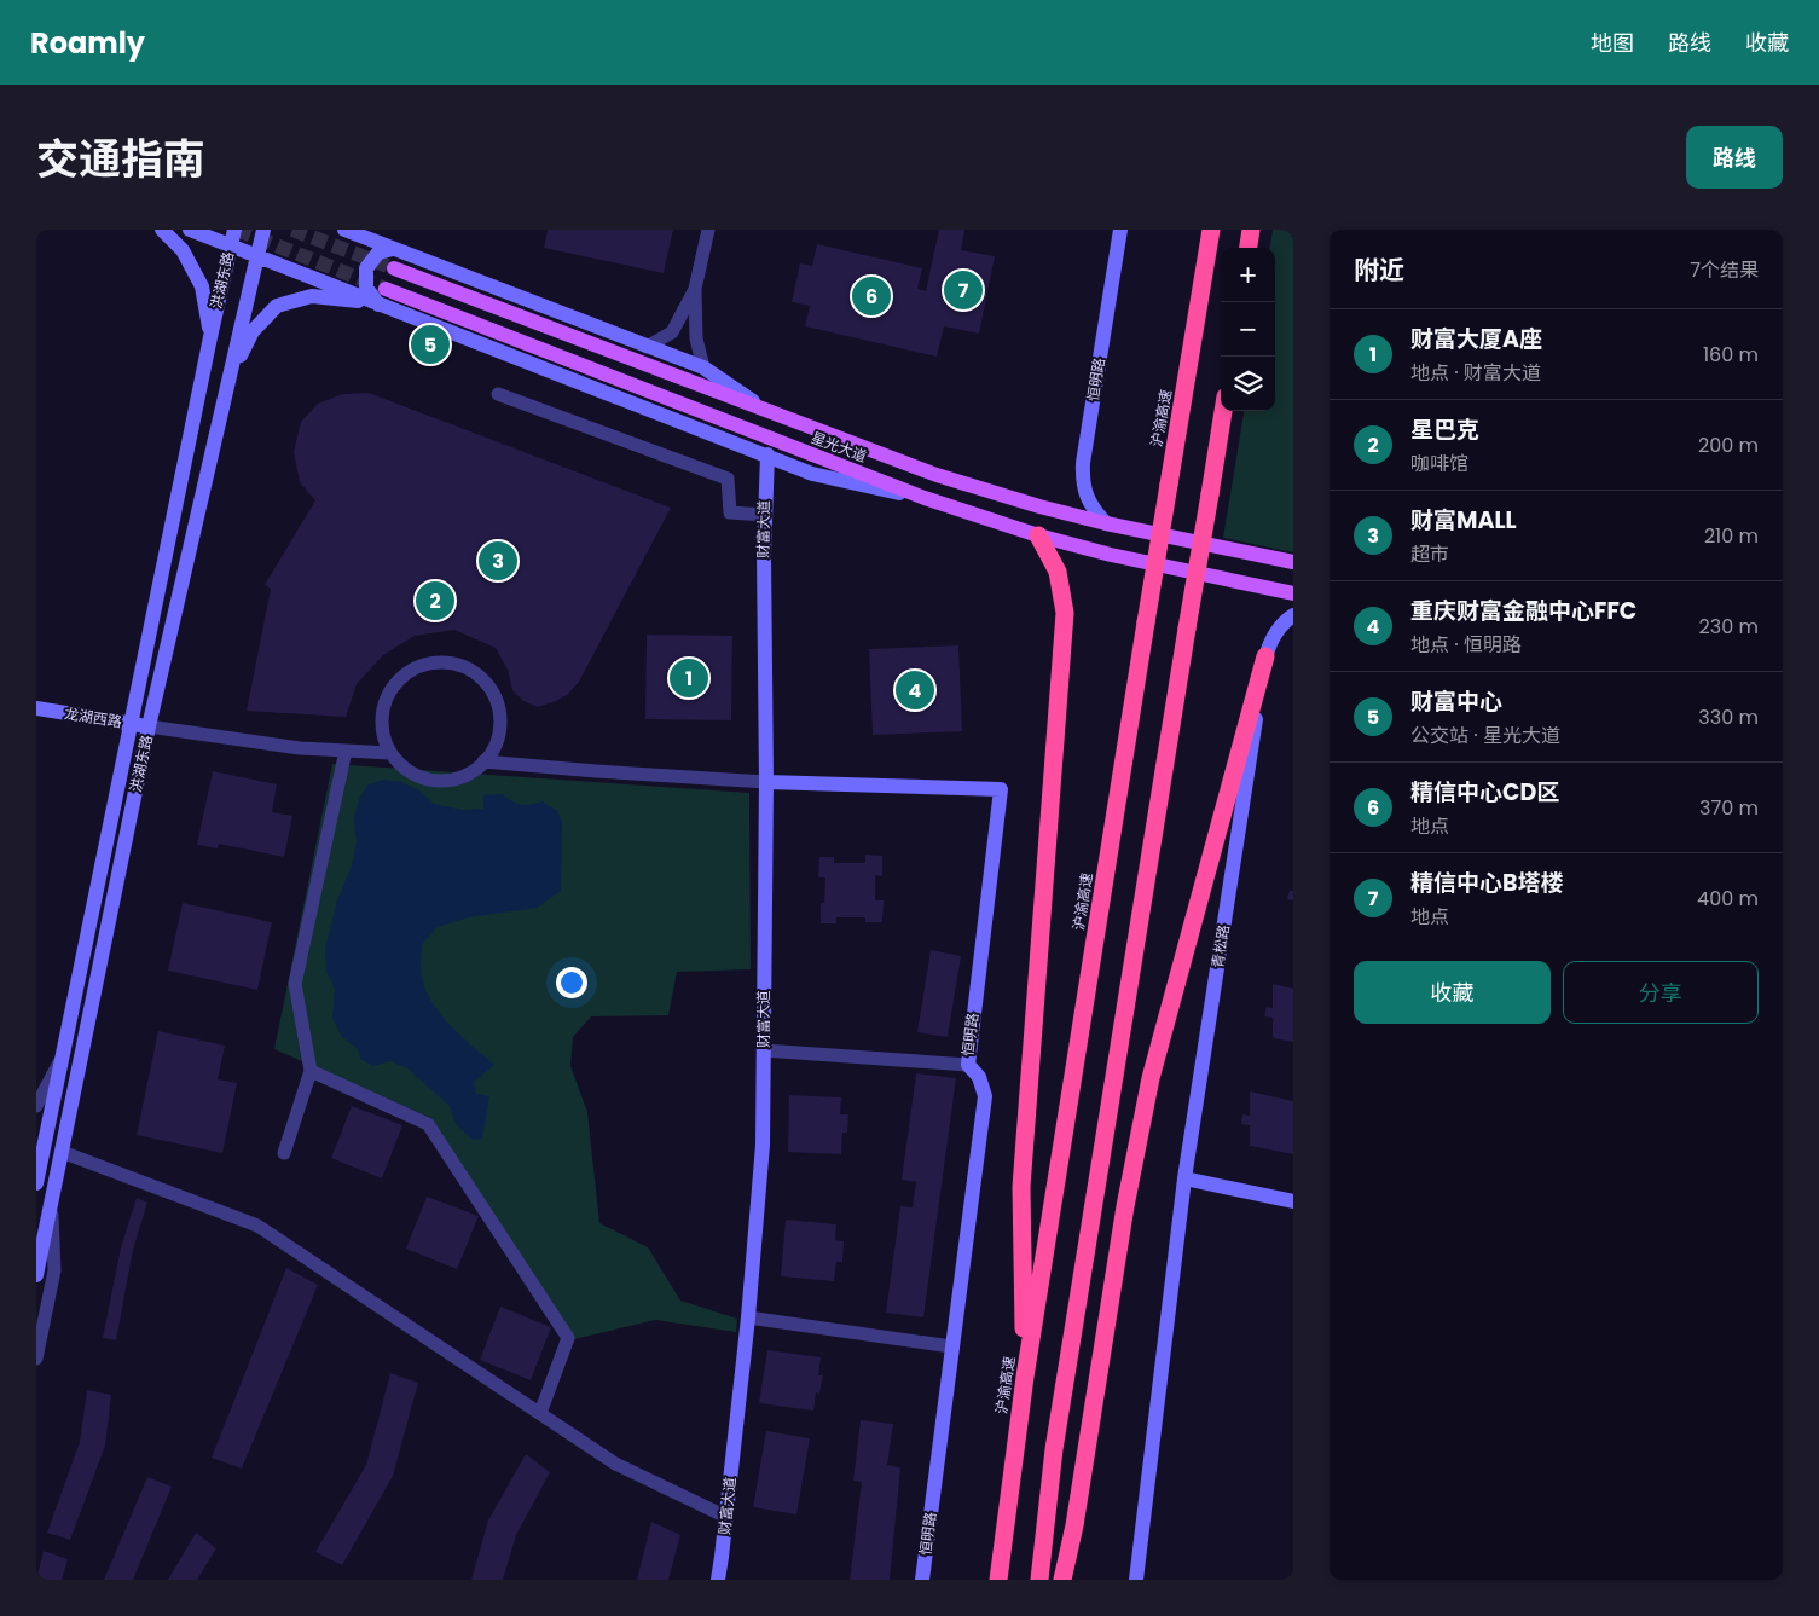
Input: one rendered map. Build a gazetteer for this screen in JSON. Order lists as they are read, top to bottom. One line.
{"streets":{"highway":["沪渝高速"],"main road":["星光大道"],"street":["洪湖东路","恒明路","财富大道","龙湖西路","青松路"]},"crossings":[["洪湖东路","龙湖西路"],["恒明路","星光大道"],["恒明路","财富大道"]],"page":{"header":"Roamly","nav":["地图","路线","收藏"],"title":"交通指南","buttons":["路线",["收藏","分享"]],"heading":["附近","7个结果"],"map_buttons":["+","−"],"pins":["7","6","5","3","2","1","4"],"list":[{"mark":"1","name":"财富大厦A座","note":"地点 · 财富大道","value":"160 m"},{"mark":"2","name":"星巴克","note":"咖啡馆","value":"200 m"},{"mark":"3","name":"财富MALL","note":"超市","value":"210 m"},{"mark":"4","name":"重庆财富金融中心FFC","note":"地点 · 恒明路","value":"230 m"},{"mark":"5","name":"财富中心","note":"公交站 · 星光大道","value":"330 m"},{"mark":"6","name":"精信中心CD区","note":"地点","value":"370 m"},{"mark":"7","name":"精信中心B塔楼","note":"地点","value":"400 m"}]}}
